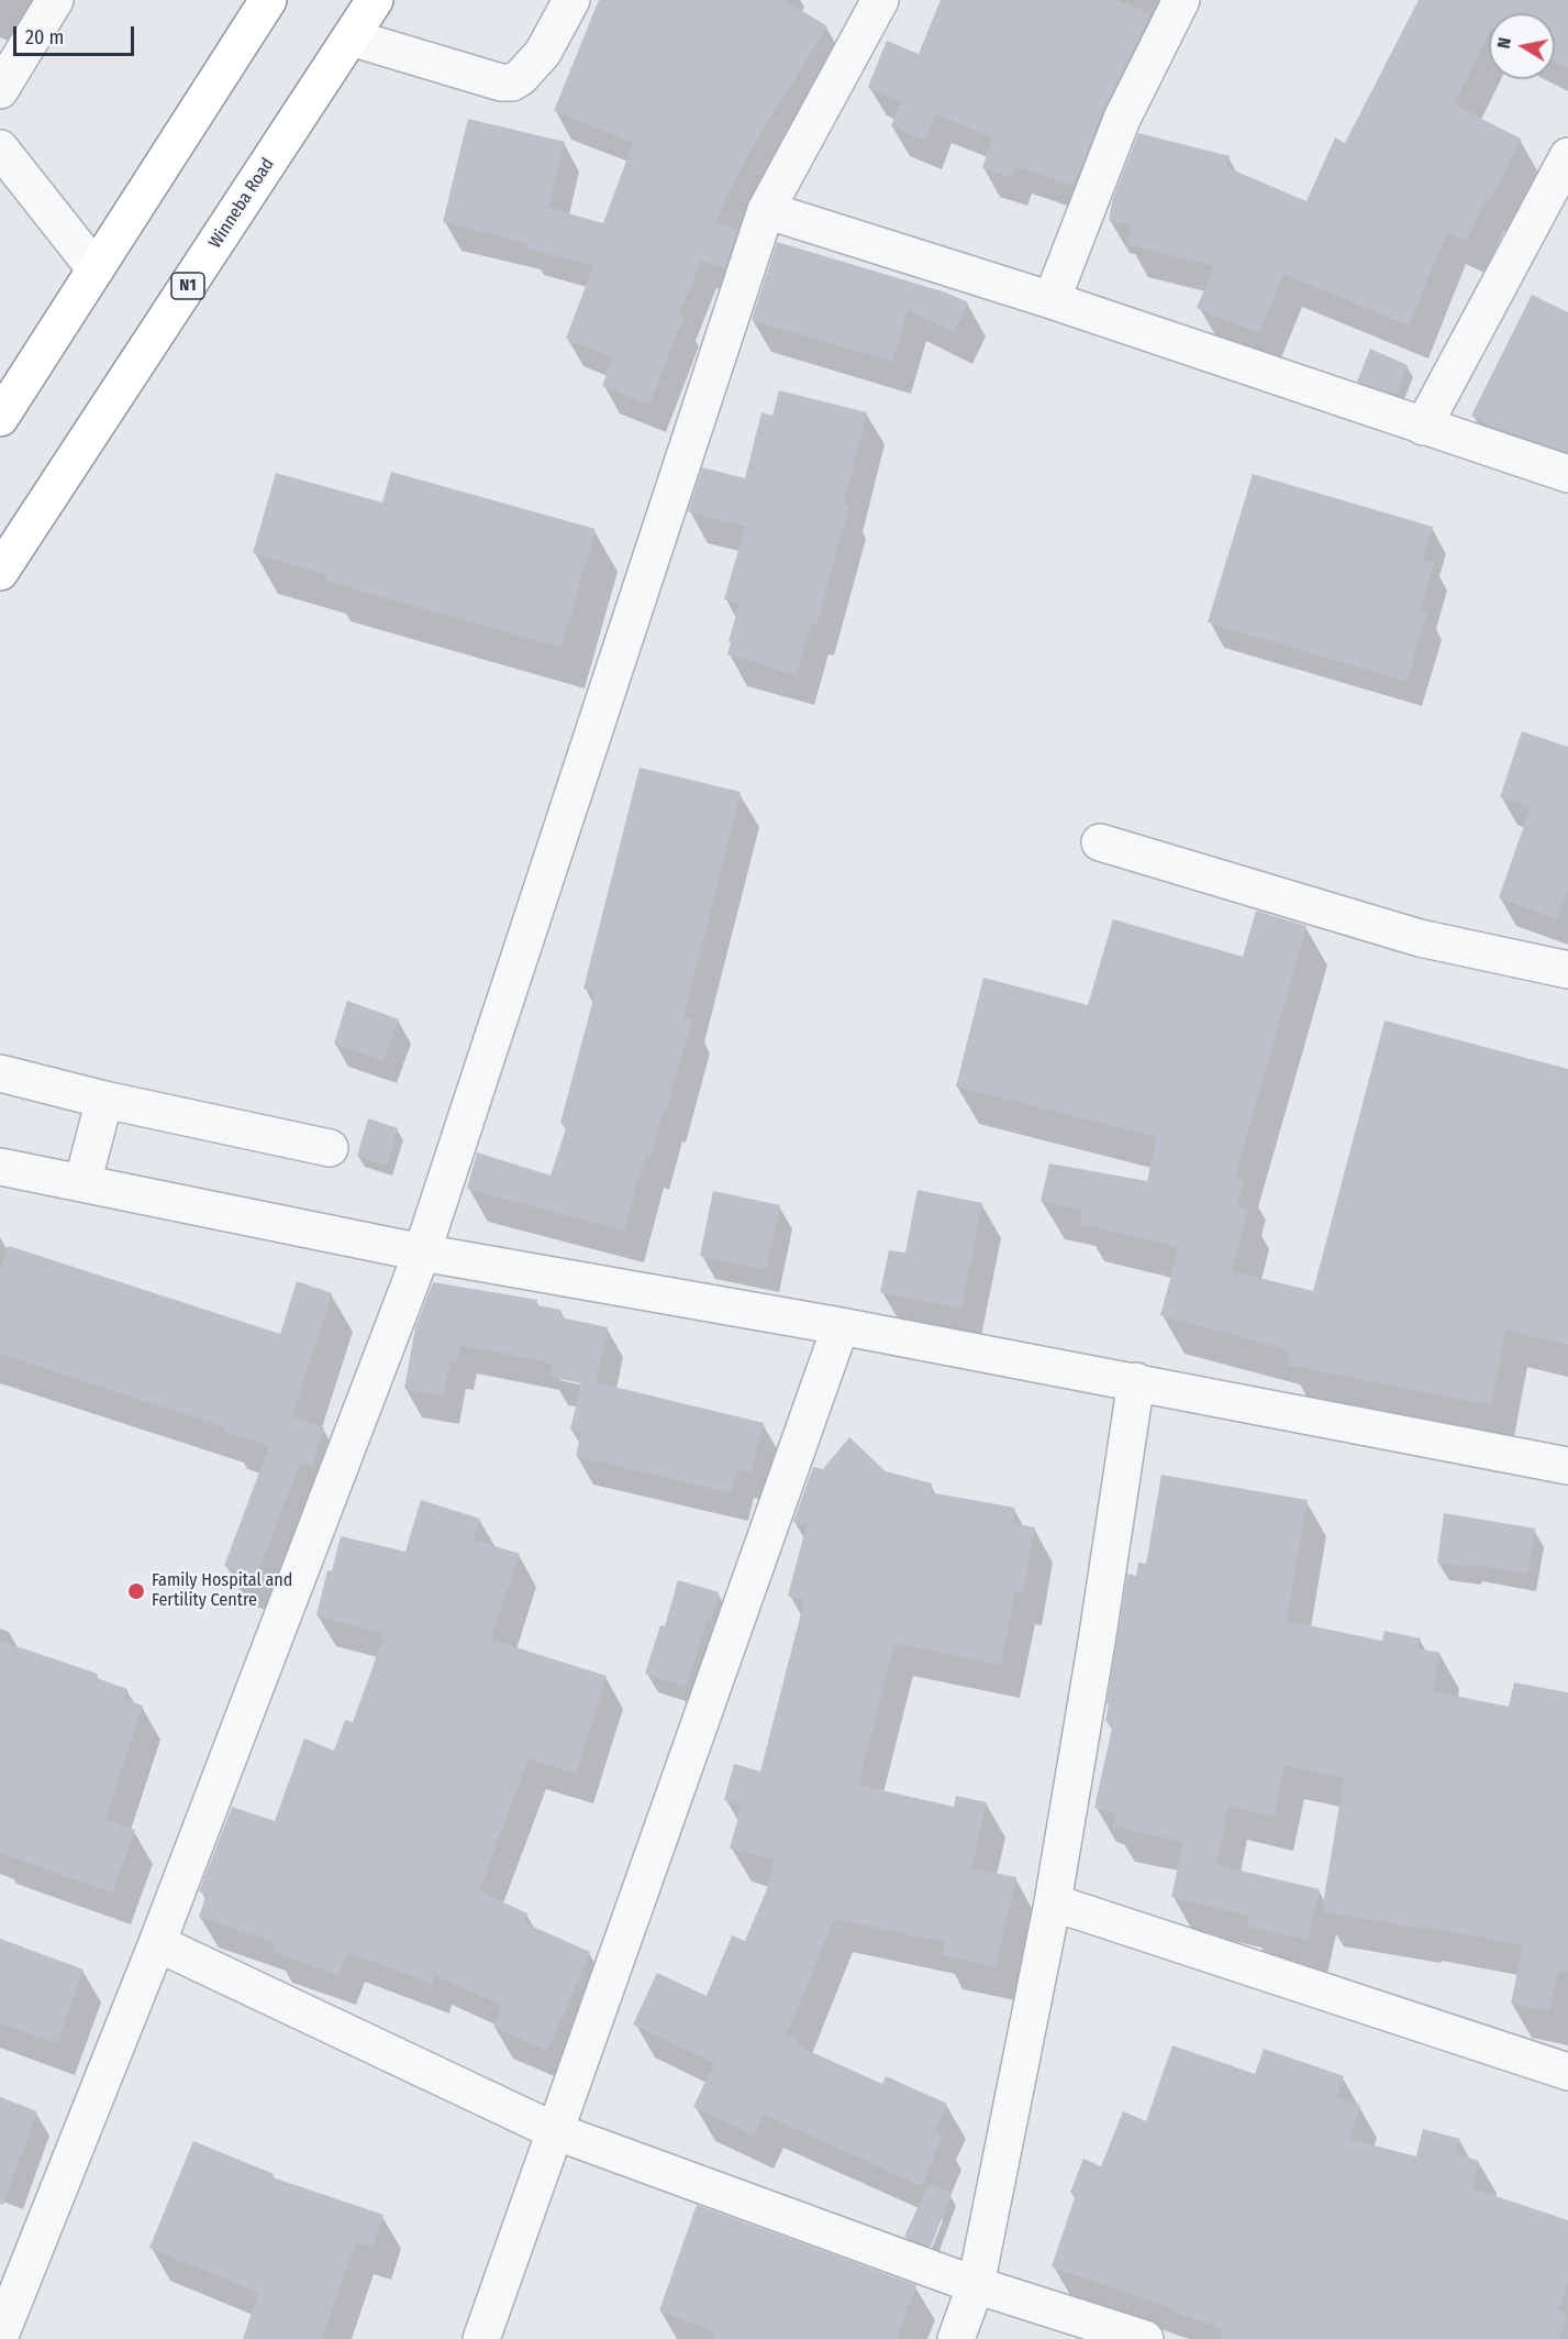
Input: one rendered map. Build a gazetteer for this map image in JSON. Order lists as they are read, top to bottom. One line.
{"streets":{"highway":["Winneba Road","N1"]},"places":["Family Hospital and Fertility Centre"],"scale_bar":"20 m","north":"left"}
